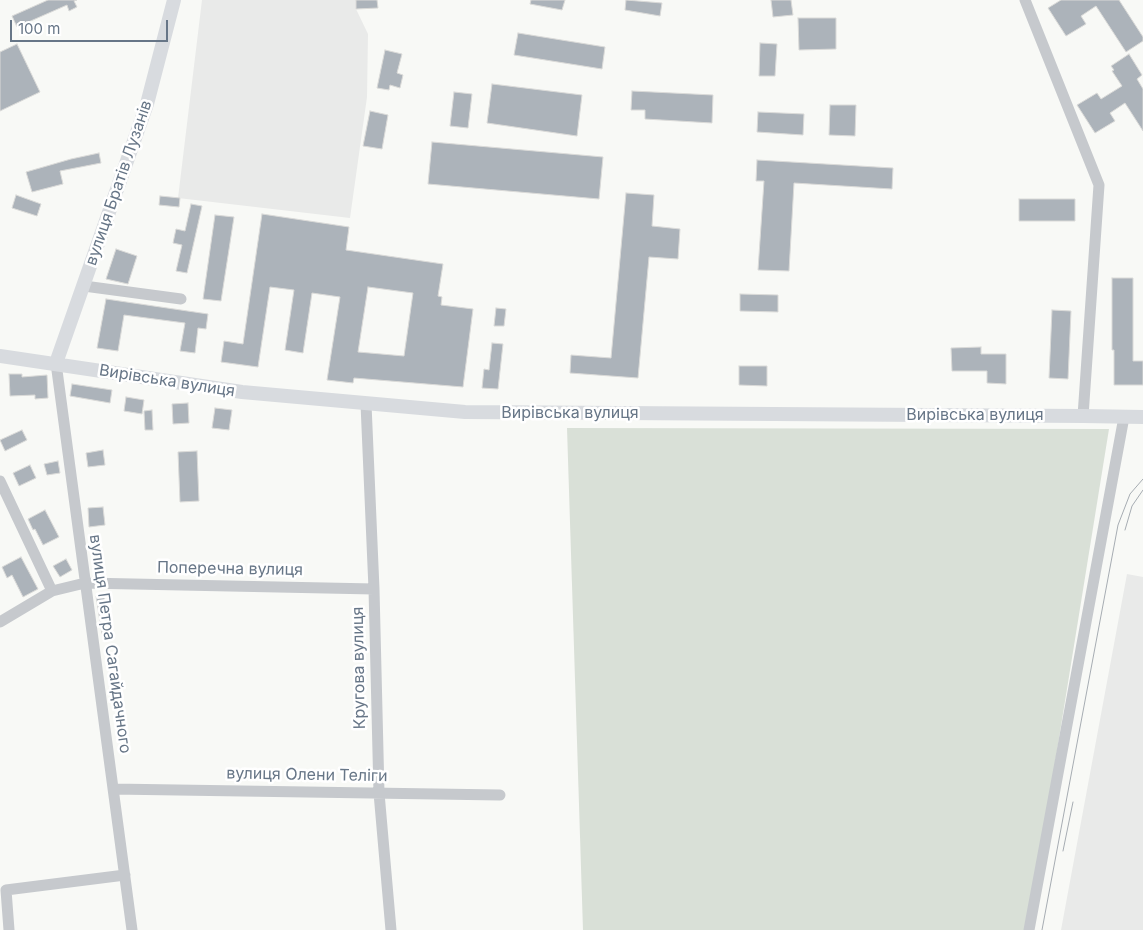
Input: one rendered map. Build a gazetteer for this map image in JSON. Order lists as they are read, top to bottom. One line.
{"streets":{"main road":["вулиця Братів Лузанів","Вирівська вулиця"],"street":["Поперечна вулиця","вулиця Петра Сагайдачного","Кругова вулиця","вулиця Олени Теліги"]},"crossings":[["вулиця Братів Лузанів","Вирівська вулиця"],["вулиця Братів Лузанів","вулиця Петра Сагайдачного"],["Вирівська вулиця","вулиця Петра Сагайдачного"],["Вирівська вулиця","Кругова вулиця"],["Поперечна вулиця","вулиця Петра Сагайдачного"],["Поперечна вулиця","Кругова вулиця"],["вулиця Петра Сагайдачного","вулиця Олени Теліги"],["Кругова вулиця","вулиця Олени Теліги"]],"scale_bar":"100 m"}
